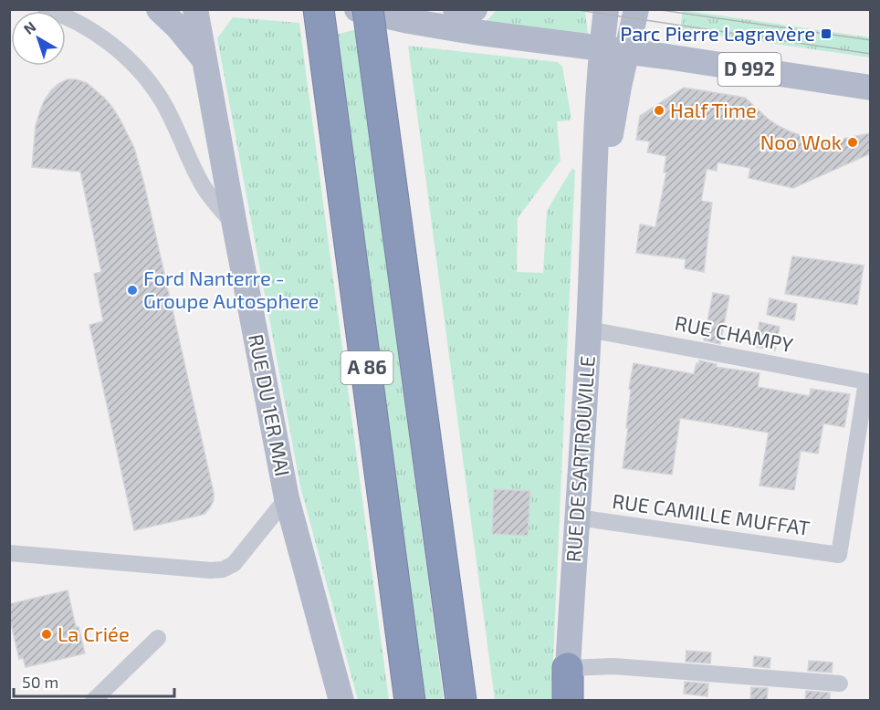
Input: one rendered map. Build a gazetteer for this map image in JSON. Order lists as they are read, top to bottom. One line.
{"streets":{"highway":["A 86"],"main road":["D 992","RUE DU 1ER MAI","RUE DE SARTROUVILLE"],"street":["RUE CHAMPY","RUE CAMILLE MUFFAT"]},"crossings":[["D 992","RUE DE SARTROUVILLE"],["RUE CHAMPY","RUE DE SARTROUVILLE"],["RUE CHAMPY","RUE CAMILLE MUFFAT"],["RUE DE SARTROUVILLE","RUE CAMILLE MUFFAT"]],"places":{"transit":["Parc Pierre Lagravère"],"other":["Half Time","Noo Wok","Ford Nanterre - Groupe Autosphere","La Criée"]},"scale_bar":"50 m","north":"top left"}
